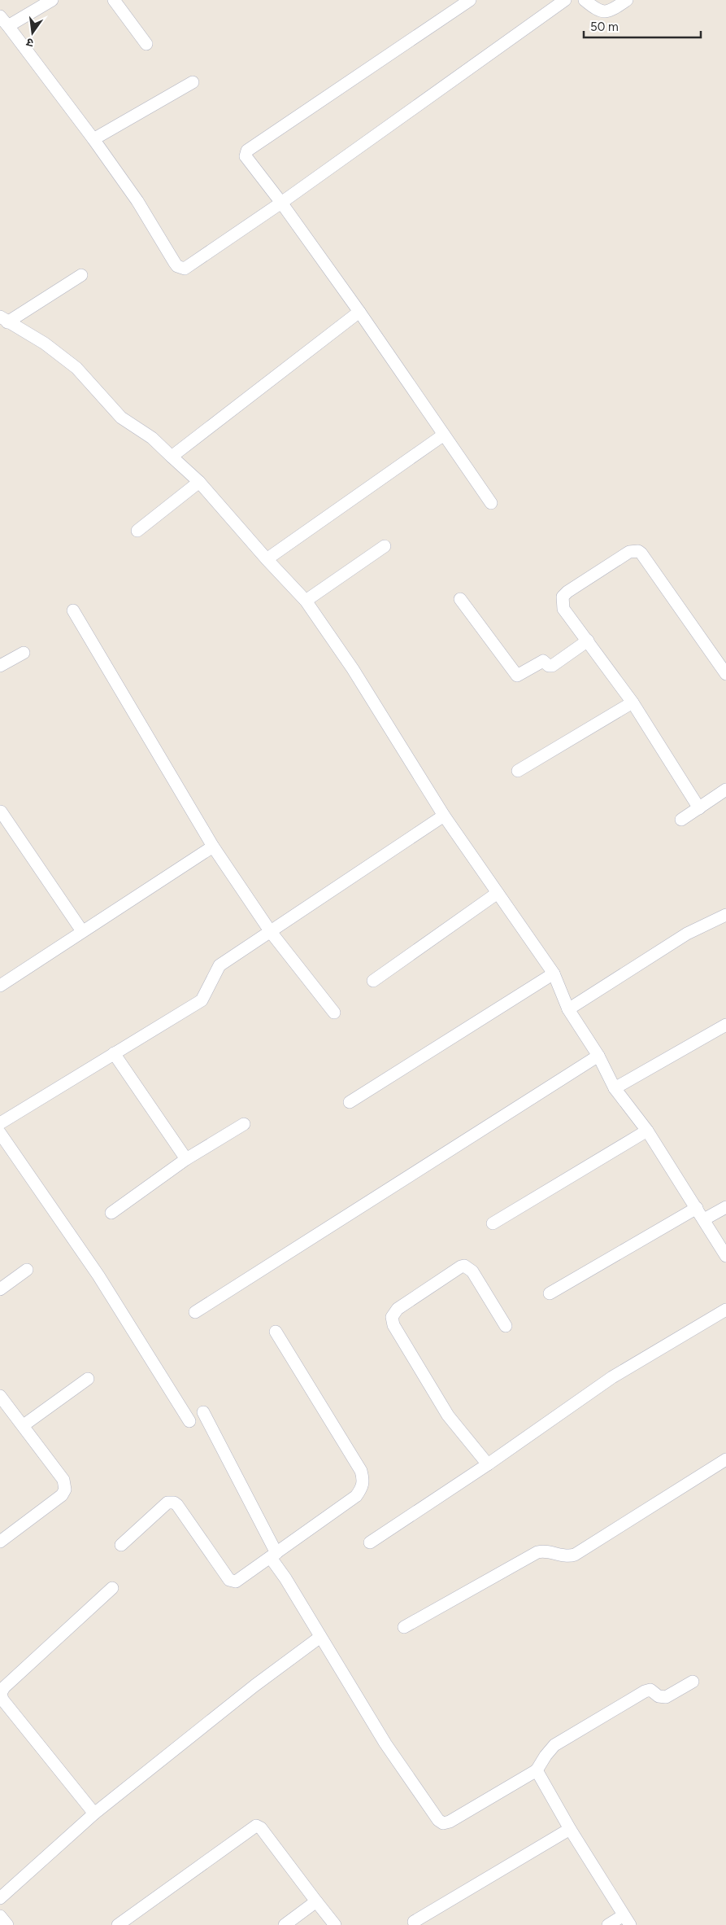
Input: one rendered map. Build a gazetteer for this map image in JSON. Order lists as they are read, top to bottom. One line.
{"scale_bar":"50 m","north":"bottom"}
